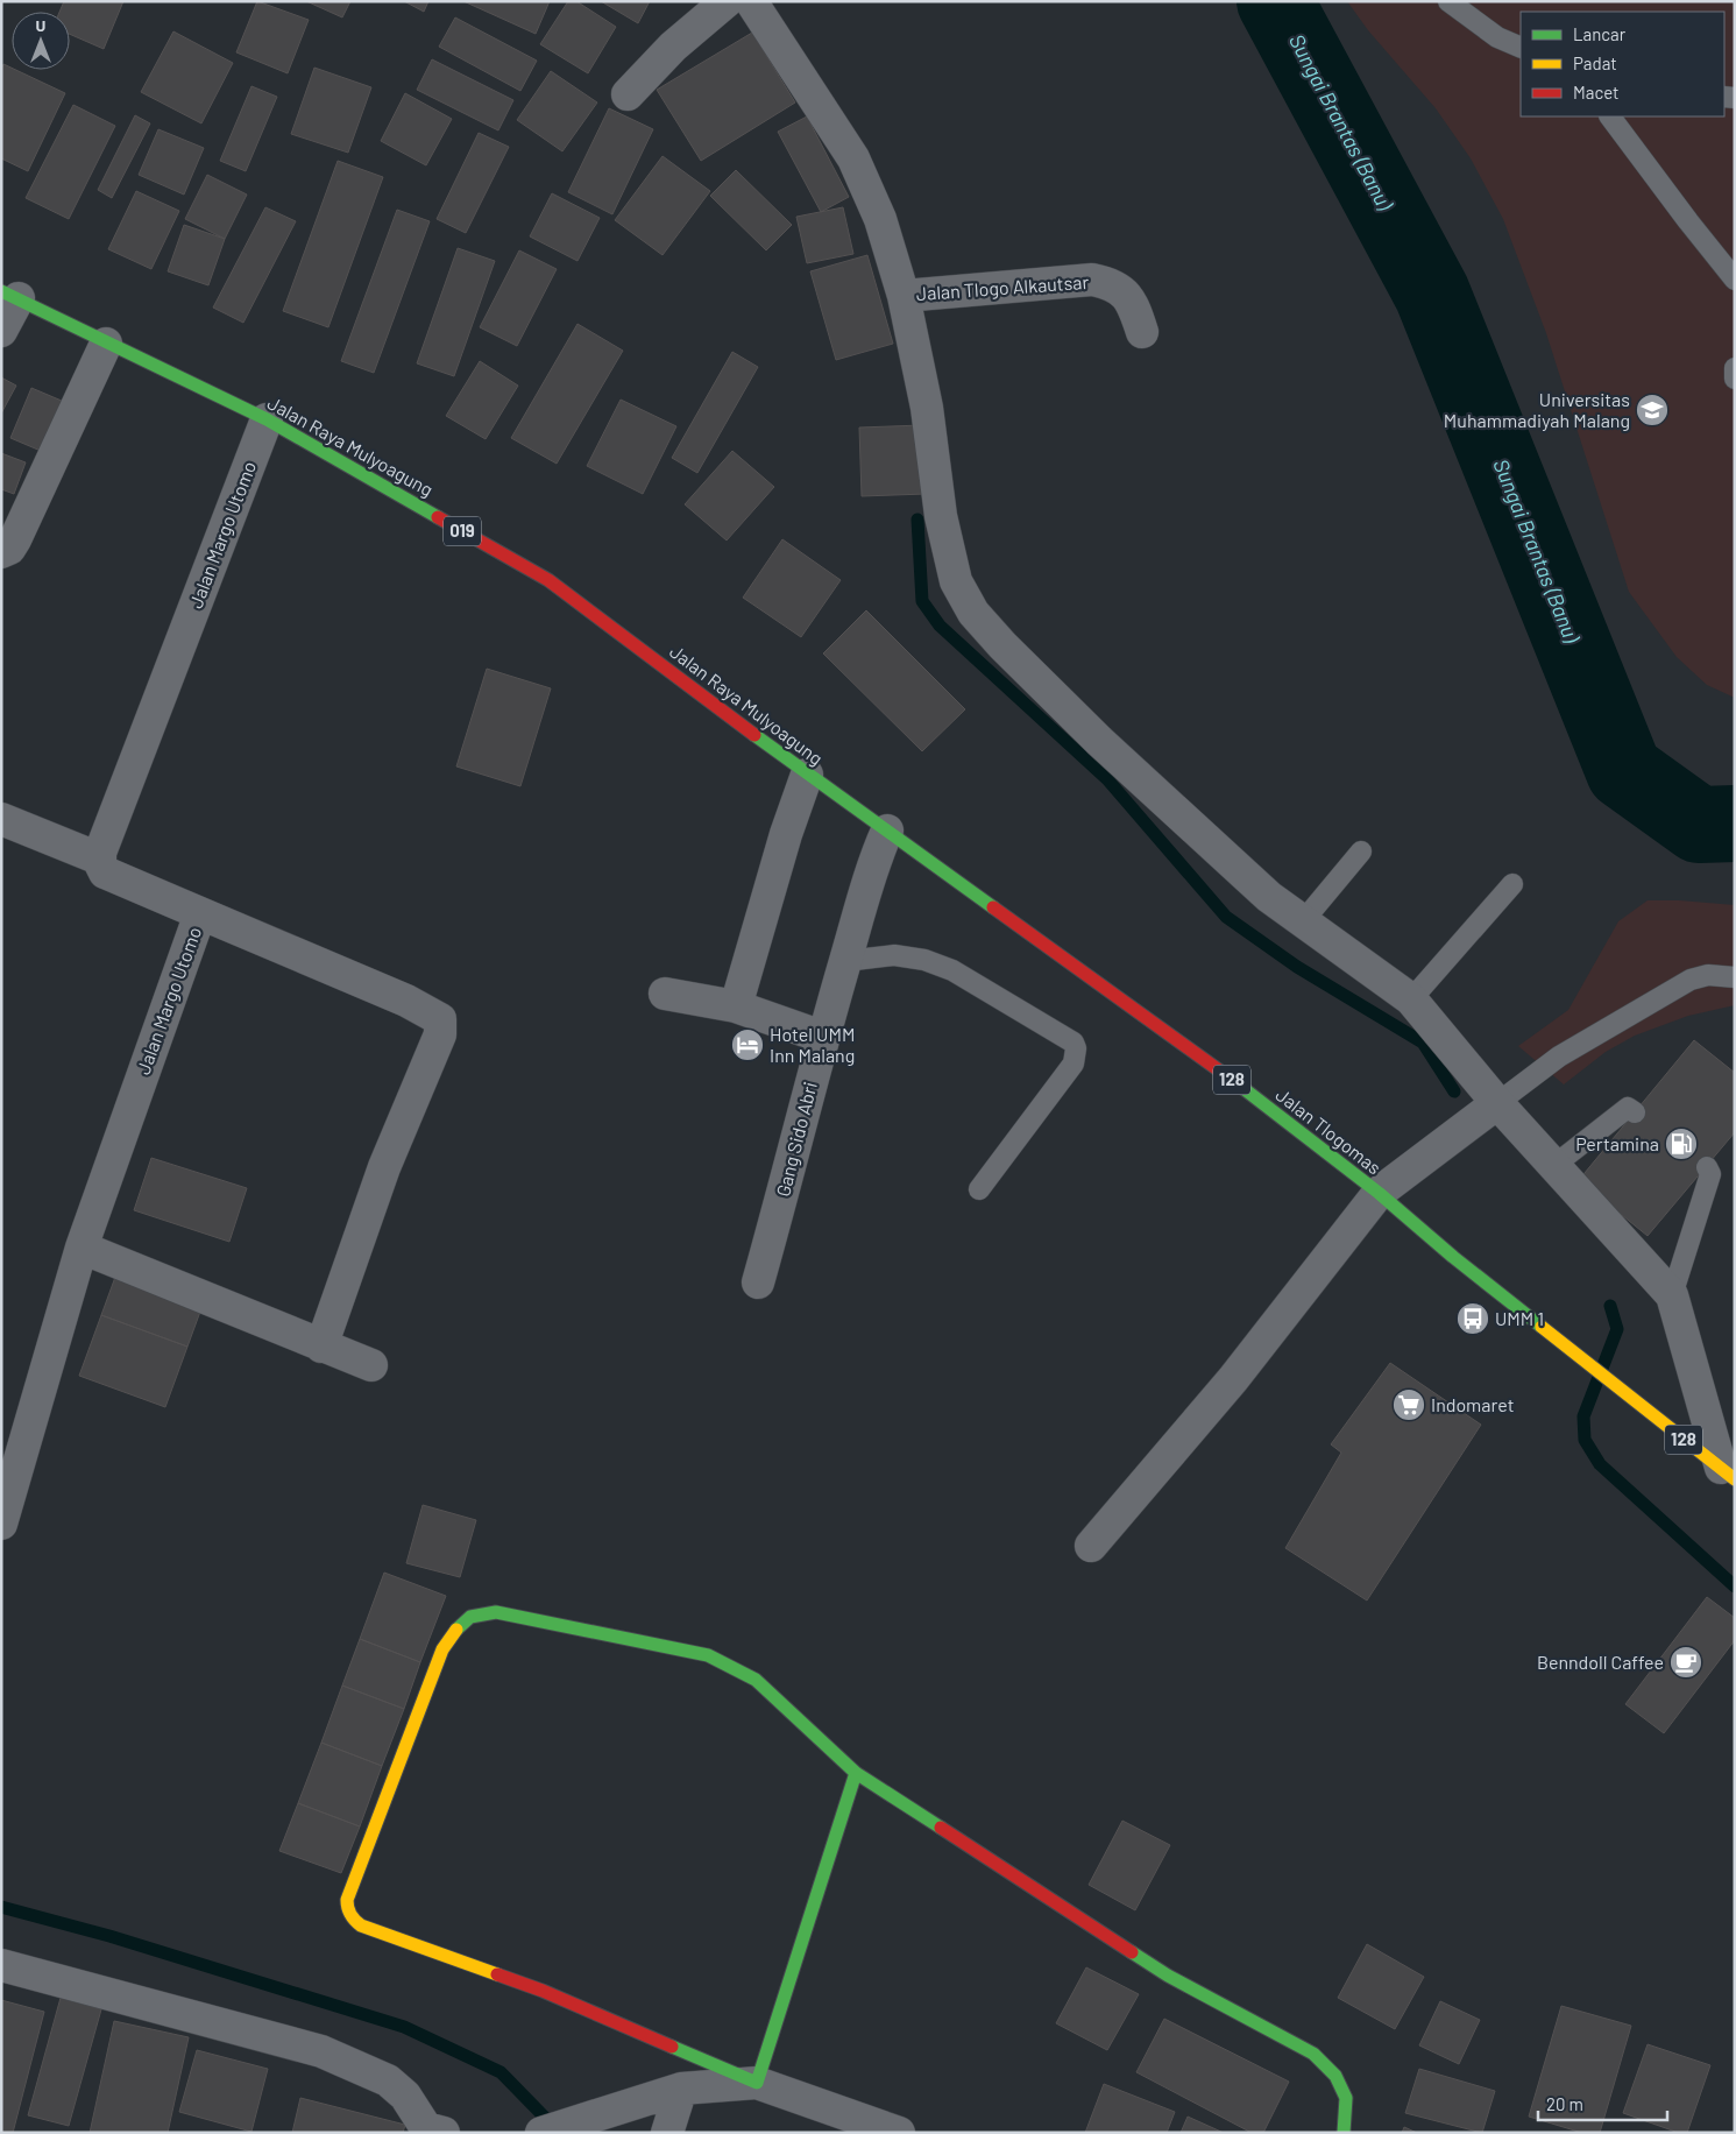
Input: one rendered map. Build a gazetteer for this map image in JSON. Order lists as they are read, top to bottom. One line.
{"streets":{"street":["Jalan Tlogo Alkautsar","Jalan Raya Mulyoagung","019","Jalan Margo Utomo","128","Jalan Tlogomas","Gang Sido Abri"]},"crossings":[["Jalan Raya Mulyoagung","Jalan Margo Utomo"],["Jalan Raya Mulyoagung","Jalan Tlogomas"],["Jalan Raya Mulyoagung","Gang Sido Abri"],["Jalan Tlogomas","Gang Sido Abri"]],"water":["Sungai Brantas (Banu)"],"places":{"school or university":["Universitas Muhammadiyah Malang"],"hotel":["Hotel UMM Inn Malang"],"fuel station":["Pertamina"],"bus stop":["UMM 1"],"supermarket":["Indomaret"],"cafe":["Benndoll Caffee"]},"legend":["Lancar","Padat","Macet"],"scale_bar":"20 m","north":"top"}
